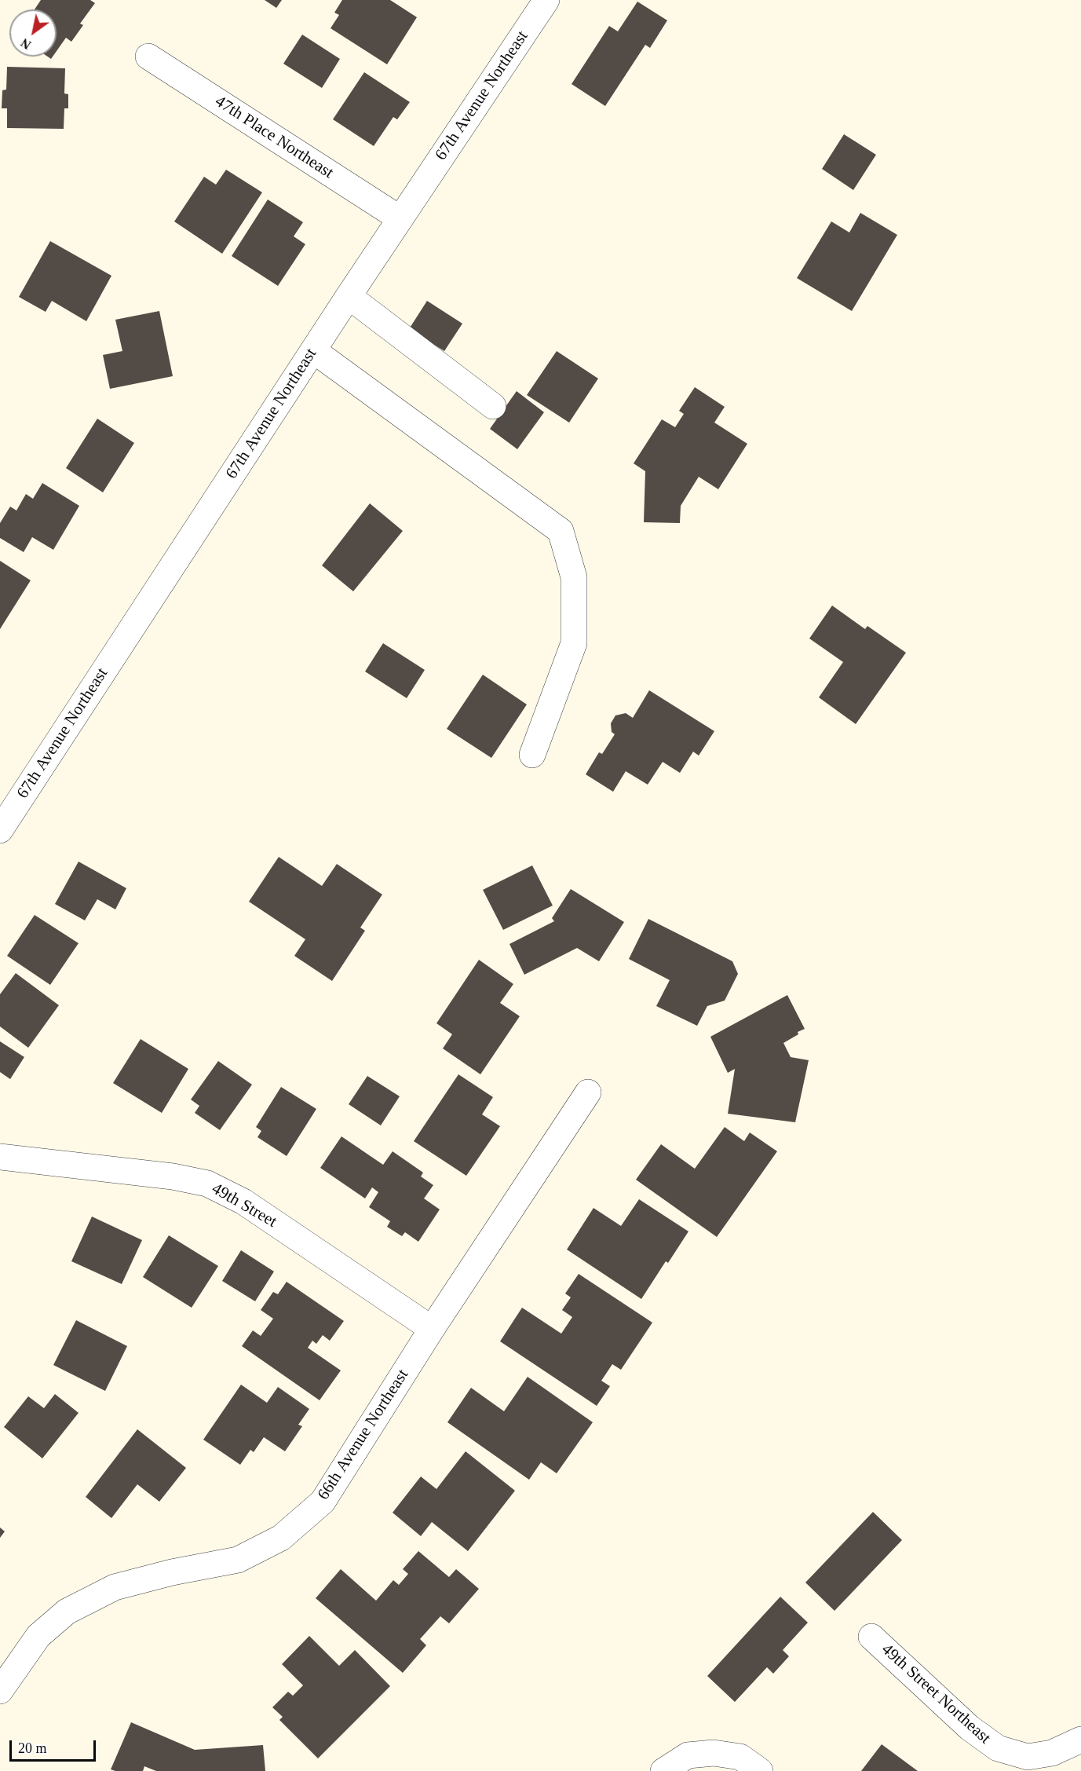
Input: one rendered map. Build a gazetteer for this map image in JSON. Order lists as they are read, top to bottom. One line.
{"streets":{"street":["67th Avenue Northeast","47th Place Northeast","49th Street","66th Avenue Northeast","49th Street Northeast"]},"crossings":[["67th Avenue Northeast","47th Place Northeast"],["49th Street","66th Avenue Northeast"]],"scale_bar":"20 m","north":"bottom left"}
